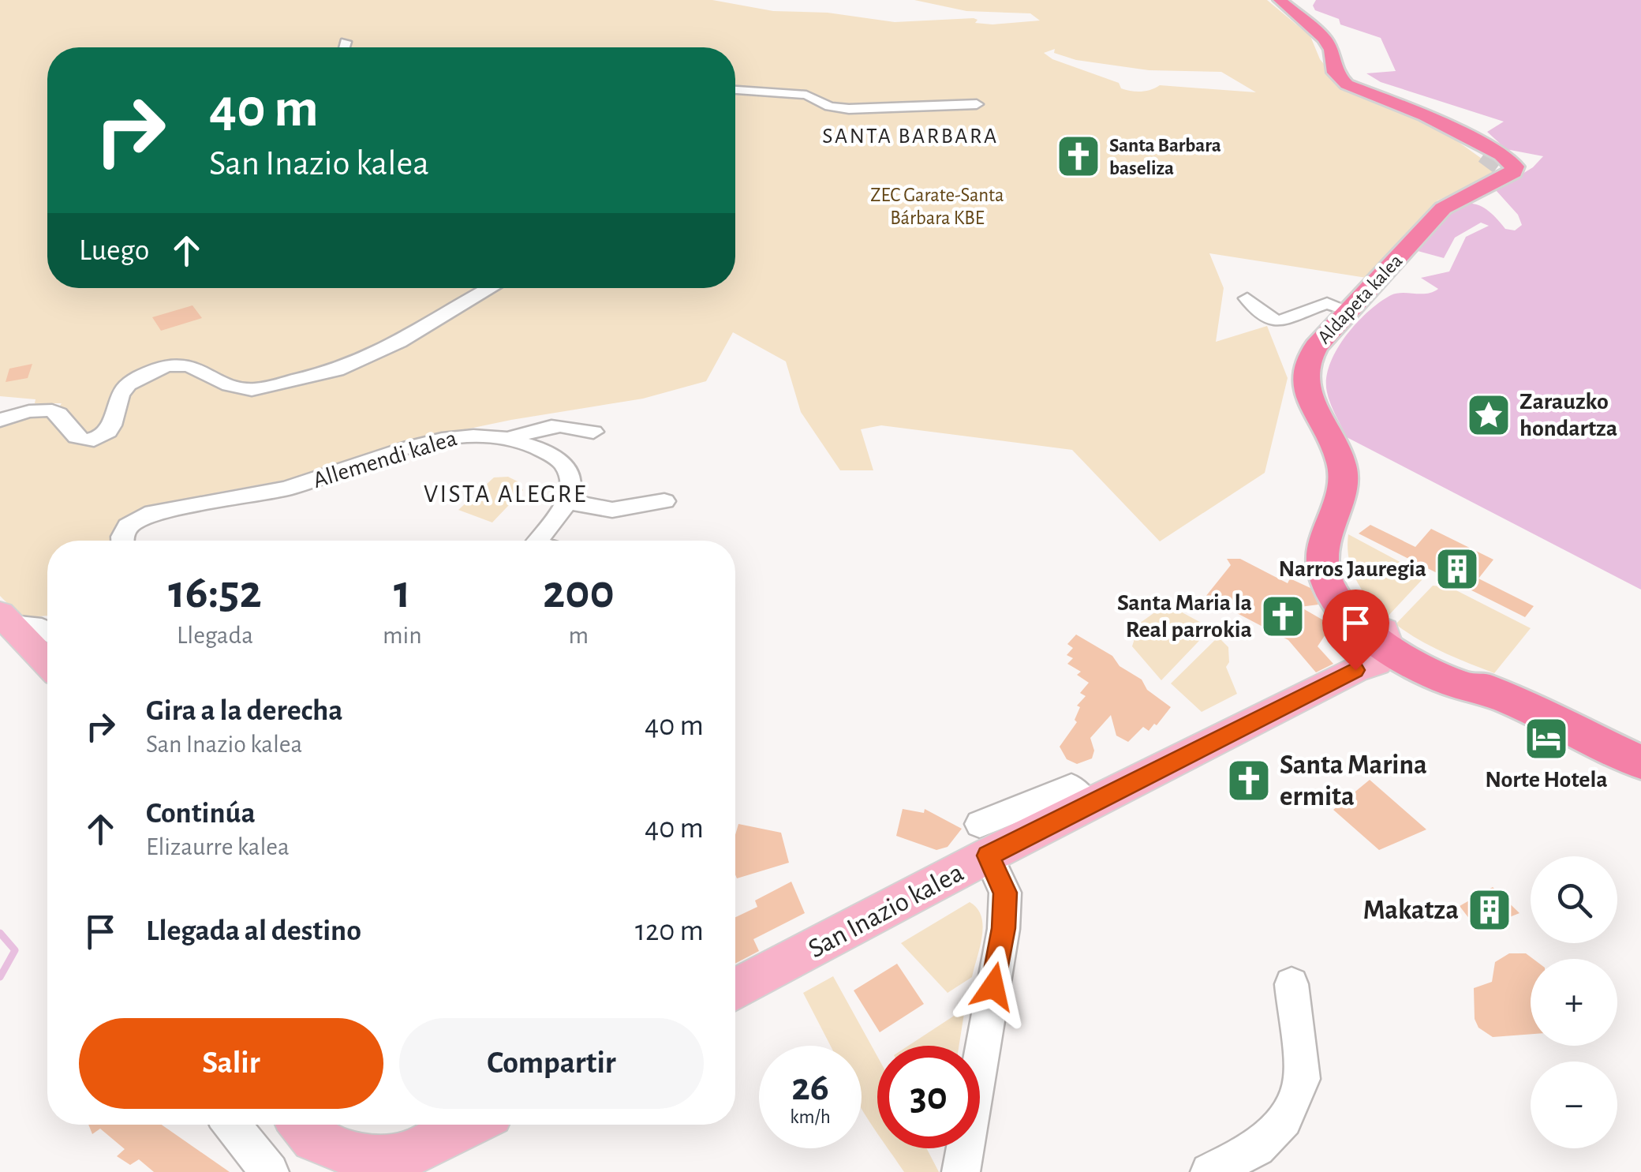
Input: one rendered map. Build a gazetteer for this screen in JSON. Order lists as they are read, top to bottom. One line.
{"streets":{"highway":["Aldapeta kalea"],"main road":["San Inazio kalea"],"street":["Allemendi kalea"]},"districts":["SANTA BARBARA","VISTA ALEGRE"],"parks":["ZEC Garate-Santa Bárbara KBE"],"places":{"church":["Santa Barbara baseliza","Santa Maria la Real parrokia","Santa Marina ermita"],"place":["Zarauzko hondartza"],"building":["Narros Jauregia","Makatza"],"hotel":["Norte Hotela"]},"page":{"turn":["40 m","San Inazio kalea"],"then":"Luego","eta":["16:52","Llegada","1","min","200","m"],"list":[{"name":"Gira a la derecha","note":"San Inazio kalea","value":"40 m"},{"name":"Continúa","note":"Elizaurre kalea","value":"40 m"},{"name":"Llegada al destino","value":"120 m"}],"map_buttons":["+","−"],"buttons":["Salir","Compartir"],"speed":"26 km/h","limit":"30"}}
